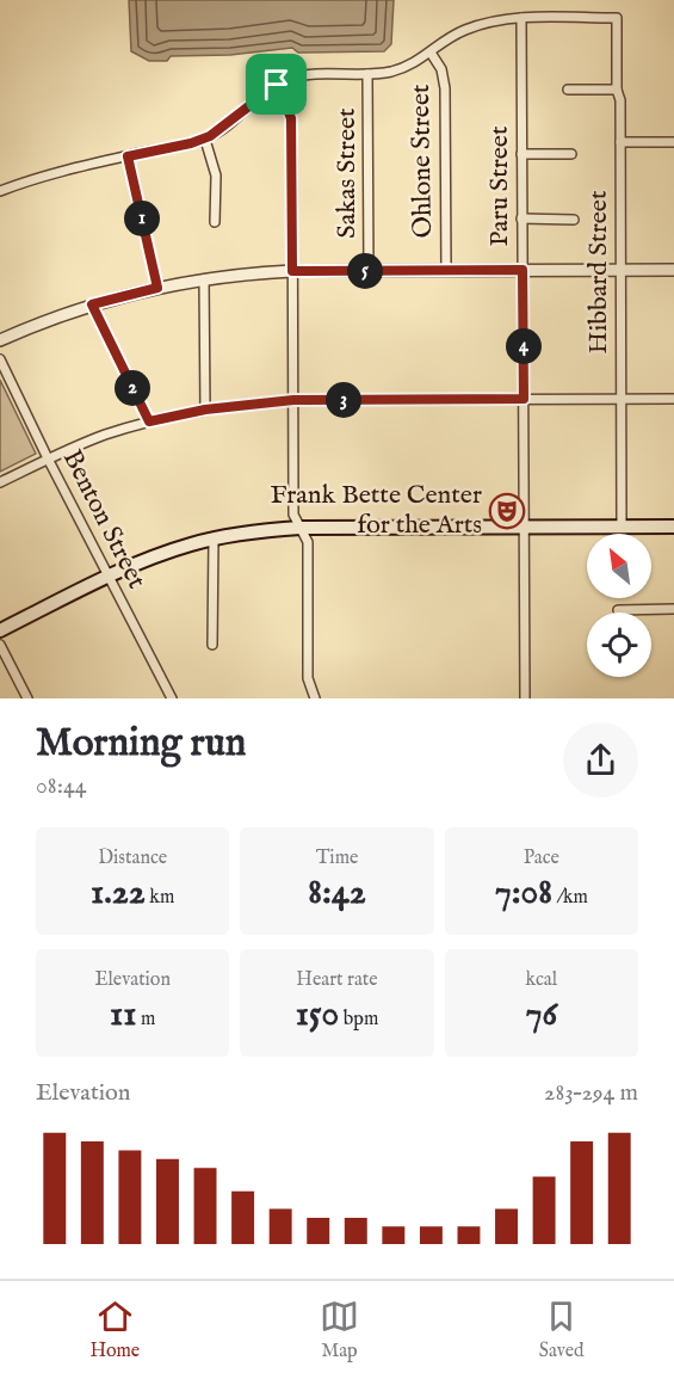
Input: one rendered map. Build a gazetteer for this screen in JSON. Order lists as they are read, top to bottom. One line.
{"streets":{"street":["Ohlone Street","Sakas Street","Paru Street","Hibbard Street","Benton Street"]},"crossings":[["Paru Street","Hibbard Street"]],"places":{"theatre":["Frank Bette Center for the Arts"]},"north":"top left","page":{"pins":["1","5","4","2","3"],"heading":["Morning run","08:44"],"stats":[["Distance","1.22 km"],["Time","8:42"],["Pace","7:08 /km"],["Elevation","11 m"],["Heart rate","150 bpm"],["kcal","76"]],"chart":["Elevation","283–294 m"],"tabs":["Home","Map","Saved"]}}
